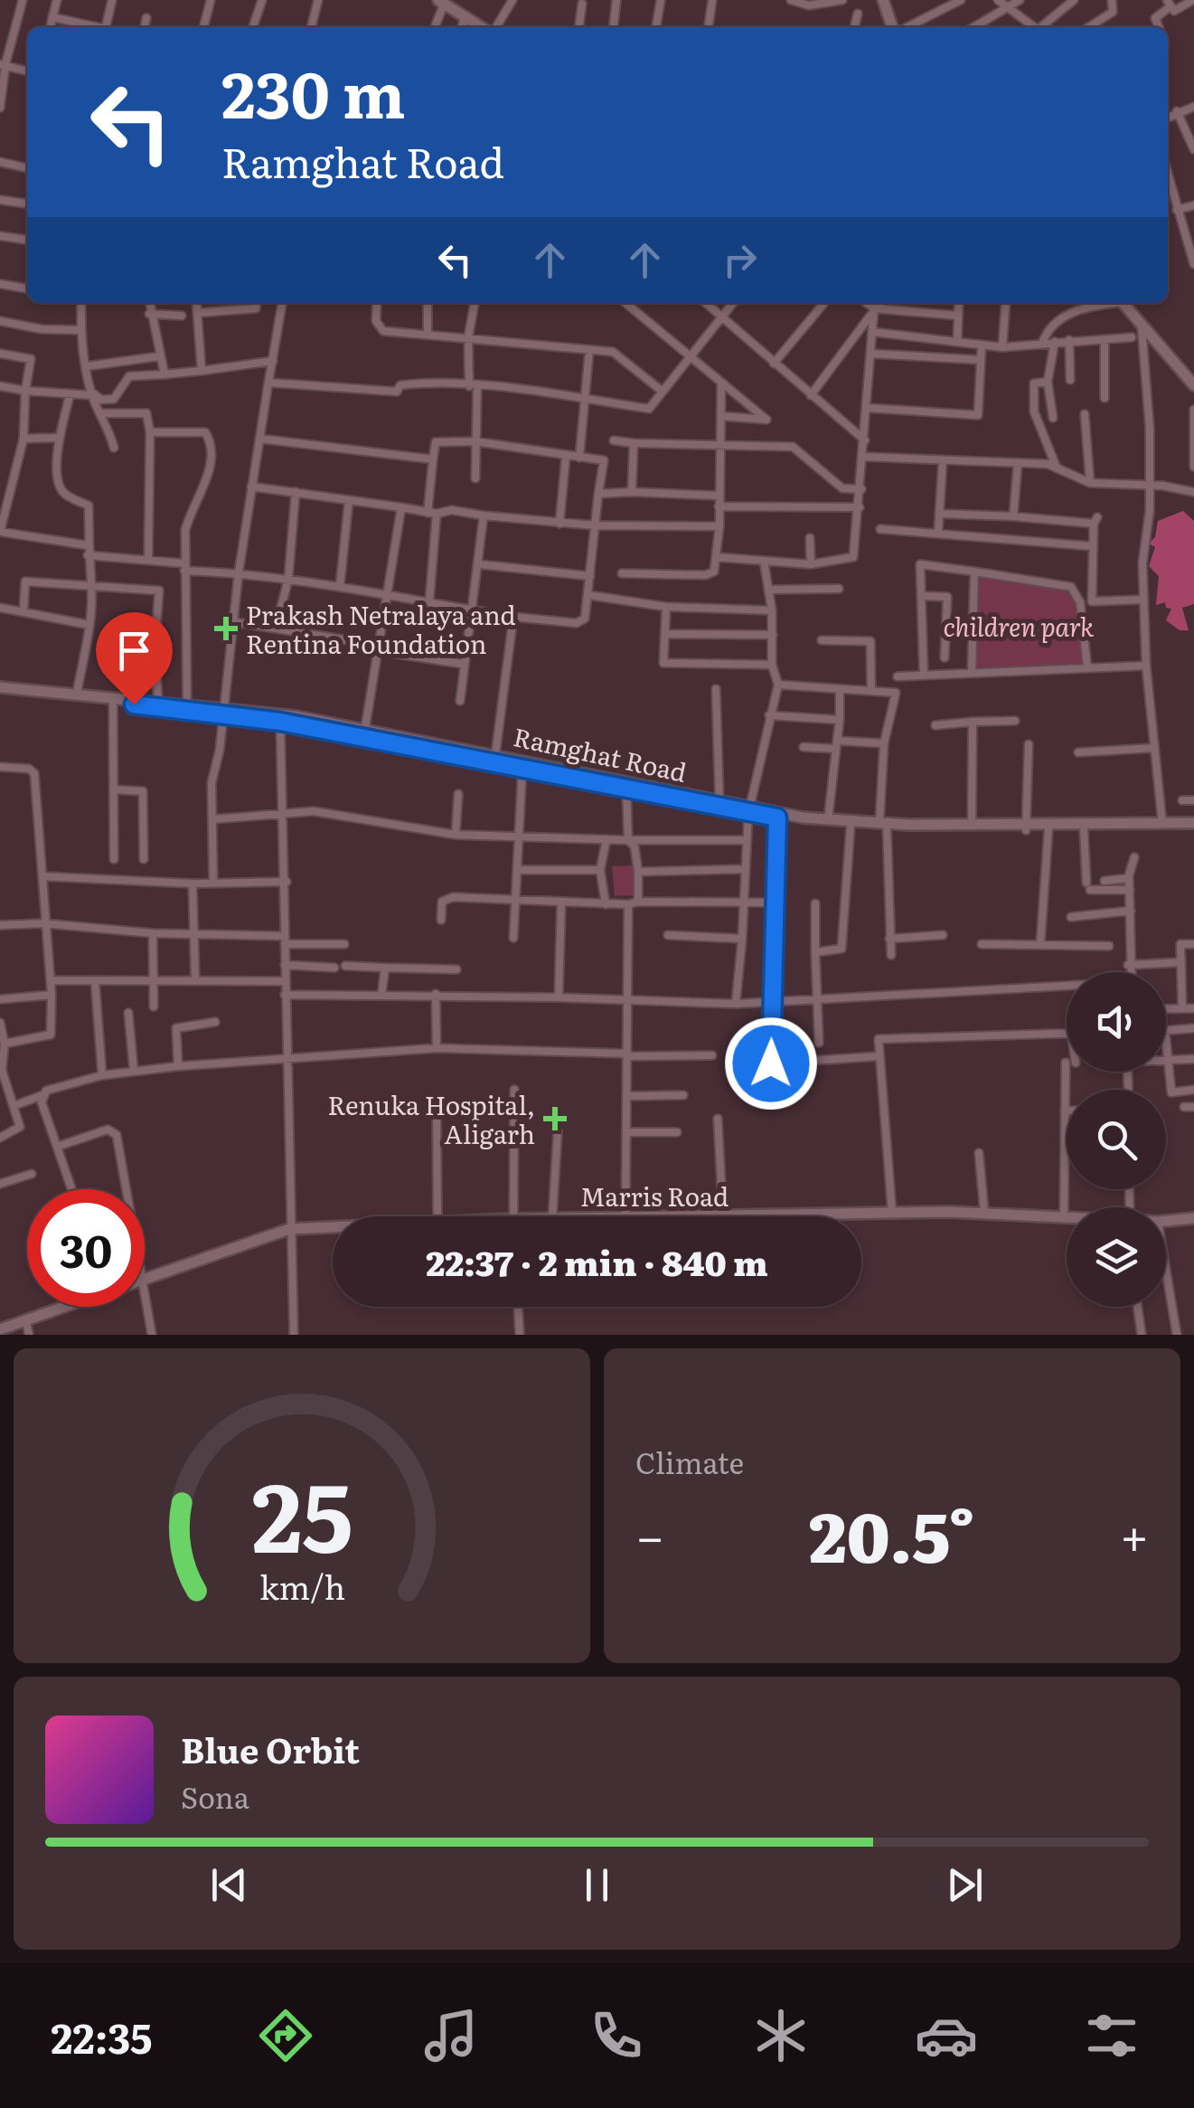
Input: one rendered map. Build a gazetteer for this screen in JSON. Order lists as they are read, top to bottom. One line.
{"streets":{"main road":["Ramghat Road","Marris Road"]},"parks":["children park"],"places":{"health":["Prakash Netralaya and Rentina Foundation","Renuka Hospital, Aligarh"]},"page":{"turn":["230 m","Ramghat Road"],"limit":"30","trip":"22:37 · 2 min · 840 m","tile":"Climate","heat":["−","20.5°","+"],"song":["Blue Orbit","Sona"],"tabs":"22:35","gauge":["25","km/h"]}}
